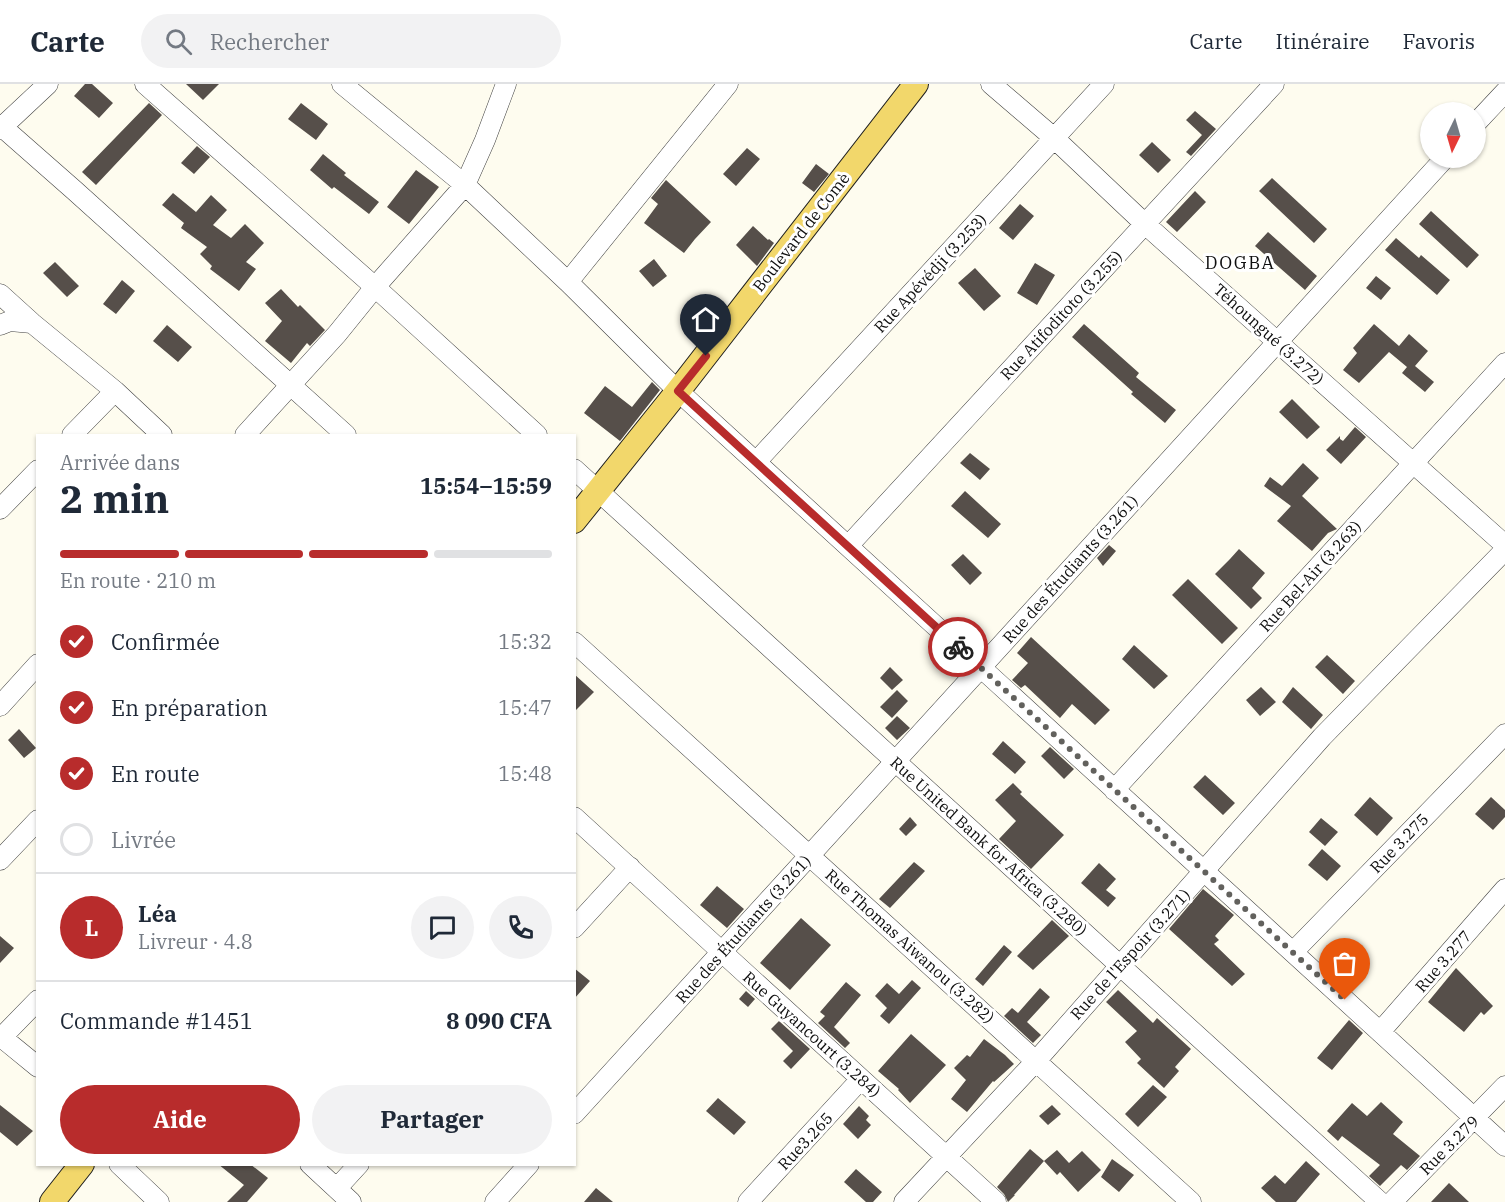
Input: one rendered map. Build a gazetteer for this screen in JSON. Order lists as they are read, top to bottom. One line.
{"streets":{"main road":["Boulevard de Comè"],"street":["Rue Apévédji (3.253)","Rue Atifoditoto (3.255)","Téhoungué (3.272)","Rue des Étudiants (3.261)","Rue Bel-Air (3.263)","Rue 3.275","Rue United Bank for Africa (3.280)","Rue Thomas Aiwanou (3.282)","Rue de l'Espoir (3.271)","Rue 3.277","Rue Guyancourt (3.284)","Rue3.265","Rue 3.279"]},"crossings":[["Boulevard de Comè","Rue United Bank for Africa (3.280)"],["Rue Apévédji (3.253)","Téhoungué (3.272)"],["Rue Atifoditoto (3.255)","Téhoungué (3.272)"],["Téhoungué (3.272)","Rue des Étudiants (3.261)"],["Téhoungué (3.272)","Rue Bel-Air (3.263)"],["Rue des Étudiants (3.261)","Rue United Bank for Africa (3.280)"],["Rue des Étudiants (3.261)","Rue Thomas Aiwanou (3.282)"],["Rue des Étudiants (3.261)","Rue Guyancourt (3.284)"],["Rue United Bank for Africa (3.280)","Rue de l'Espoir (3.271)"],["Rue Thomas Aiwanou (3.282)","Rue de l'Espoir (3.271)"],["Rue de l'Espoir (3.271)","Rue Guyancourt (3.284)"],["Rue Guyancourt (3.284)","Rue3.265"]],"districts":["DOGBA"],"north":"bottom","page":{"header":"Carte","search":"Rechercher","nav":["Carte","Itinéraire","Favoris"],"heading":["2 min","Arrivée dans","15:54–15:59"],"panel":["Léa","Livreur · 4.8","Commande #1451","8 090 CFA"],"bar":"En route · 210 m","list":[["Confirmée","15:32"],["En préparation","15:47"],["En route","15:48"],"Livrée"],"round":"L","buttons":["Aide","Partager"]}}
